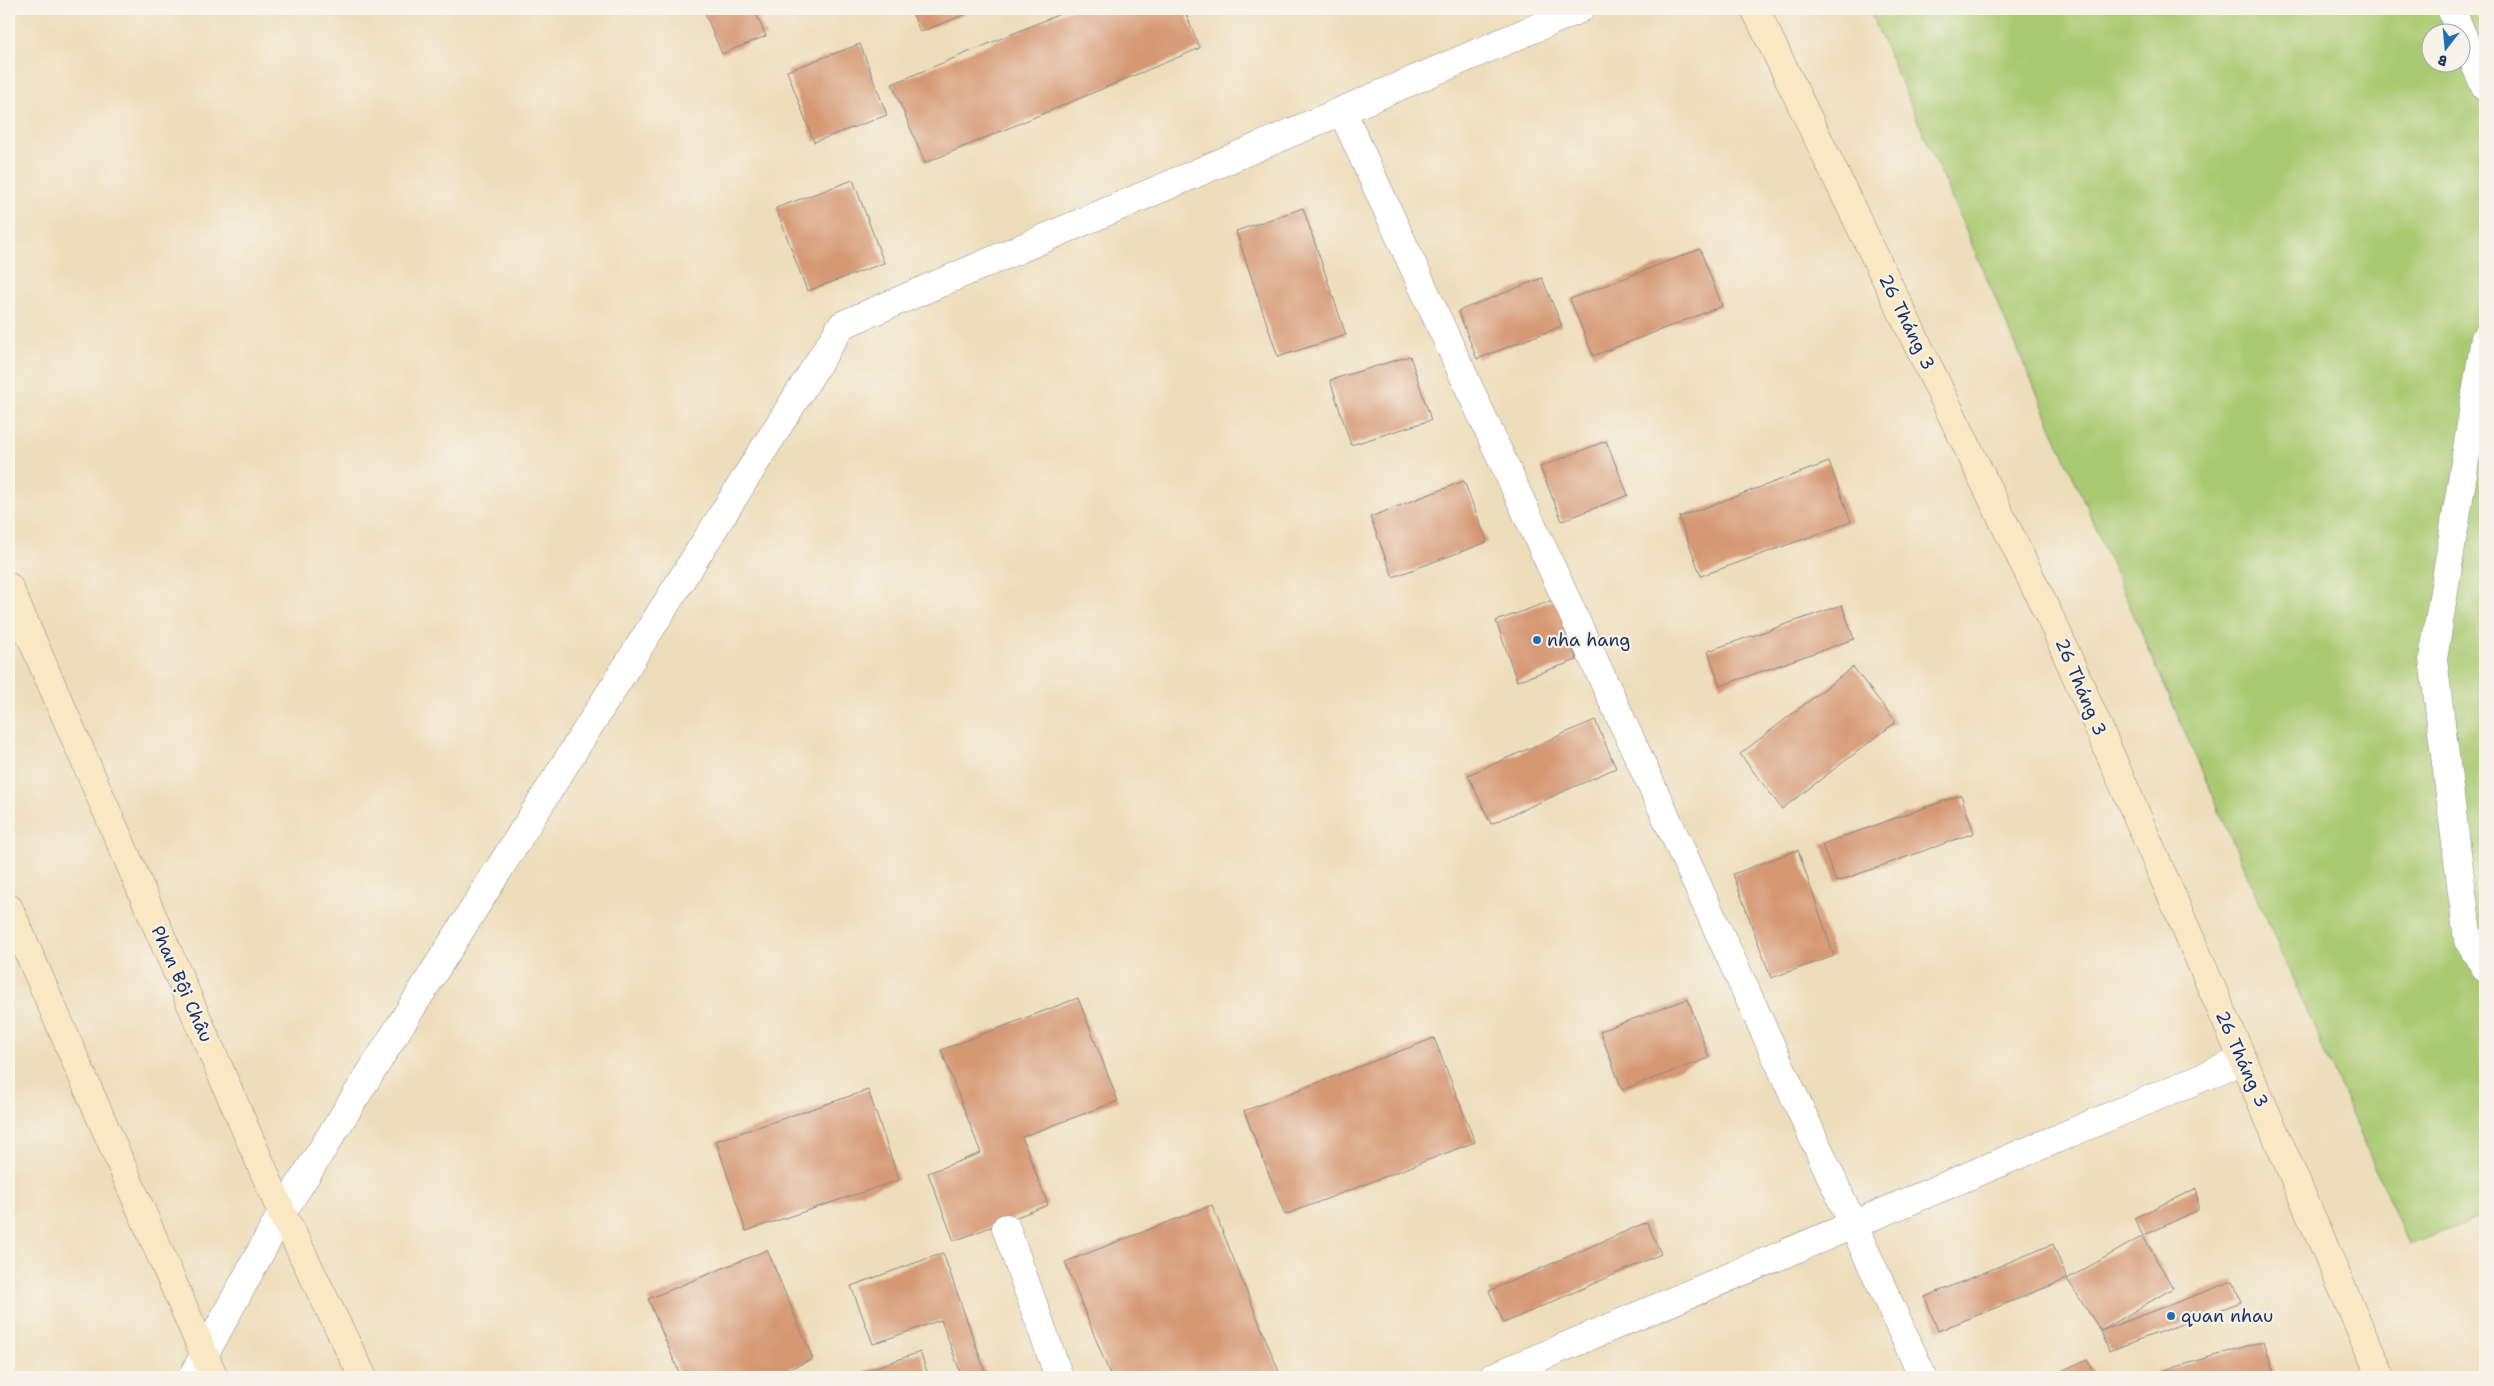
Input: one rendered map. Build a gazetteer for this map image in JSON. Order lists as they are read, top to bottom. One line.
{"streets":{"street":["26 Tháng 3","Phan Bội Châu"]},"places":["nha hang","quan nhau"],"north":"bottom"}
